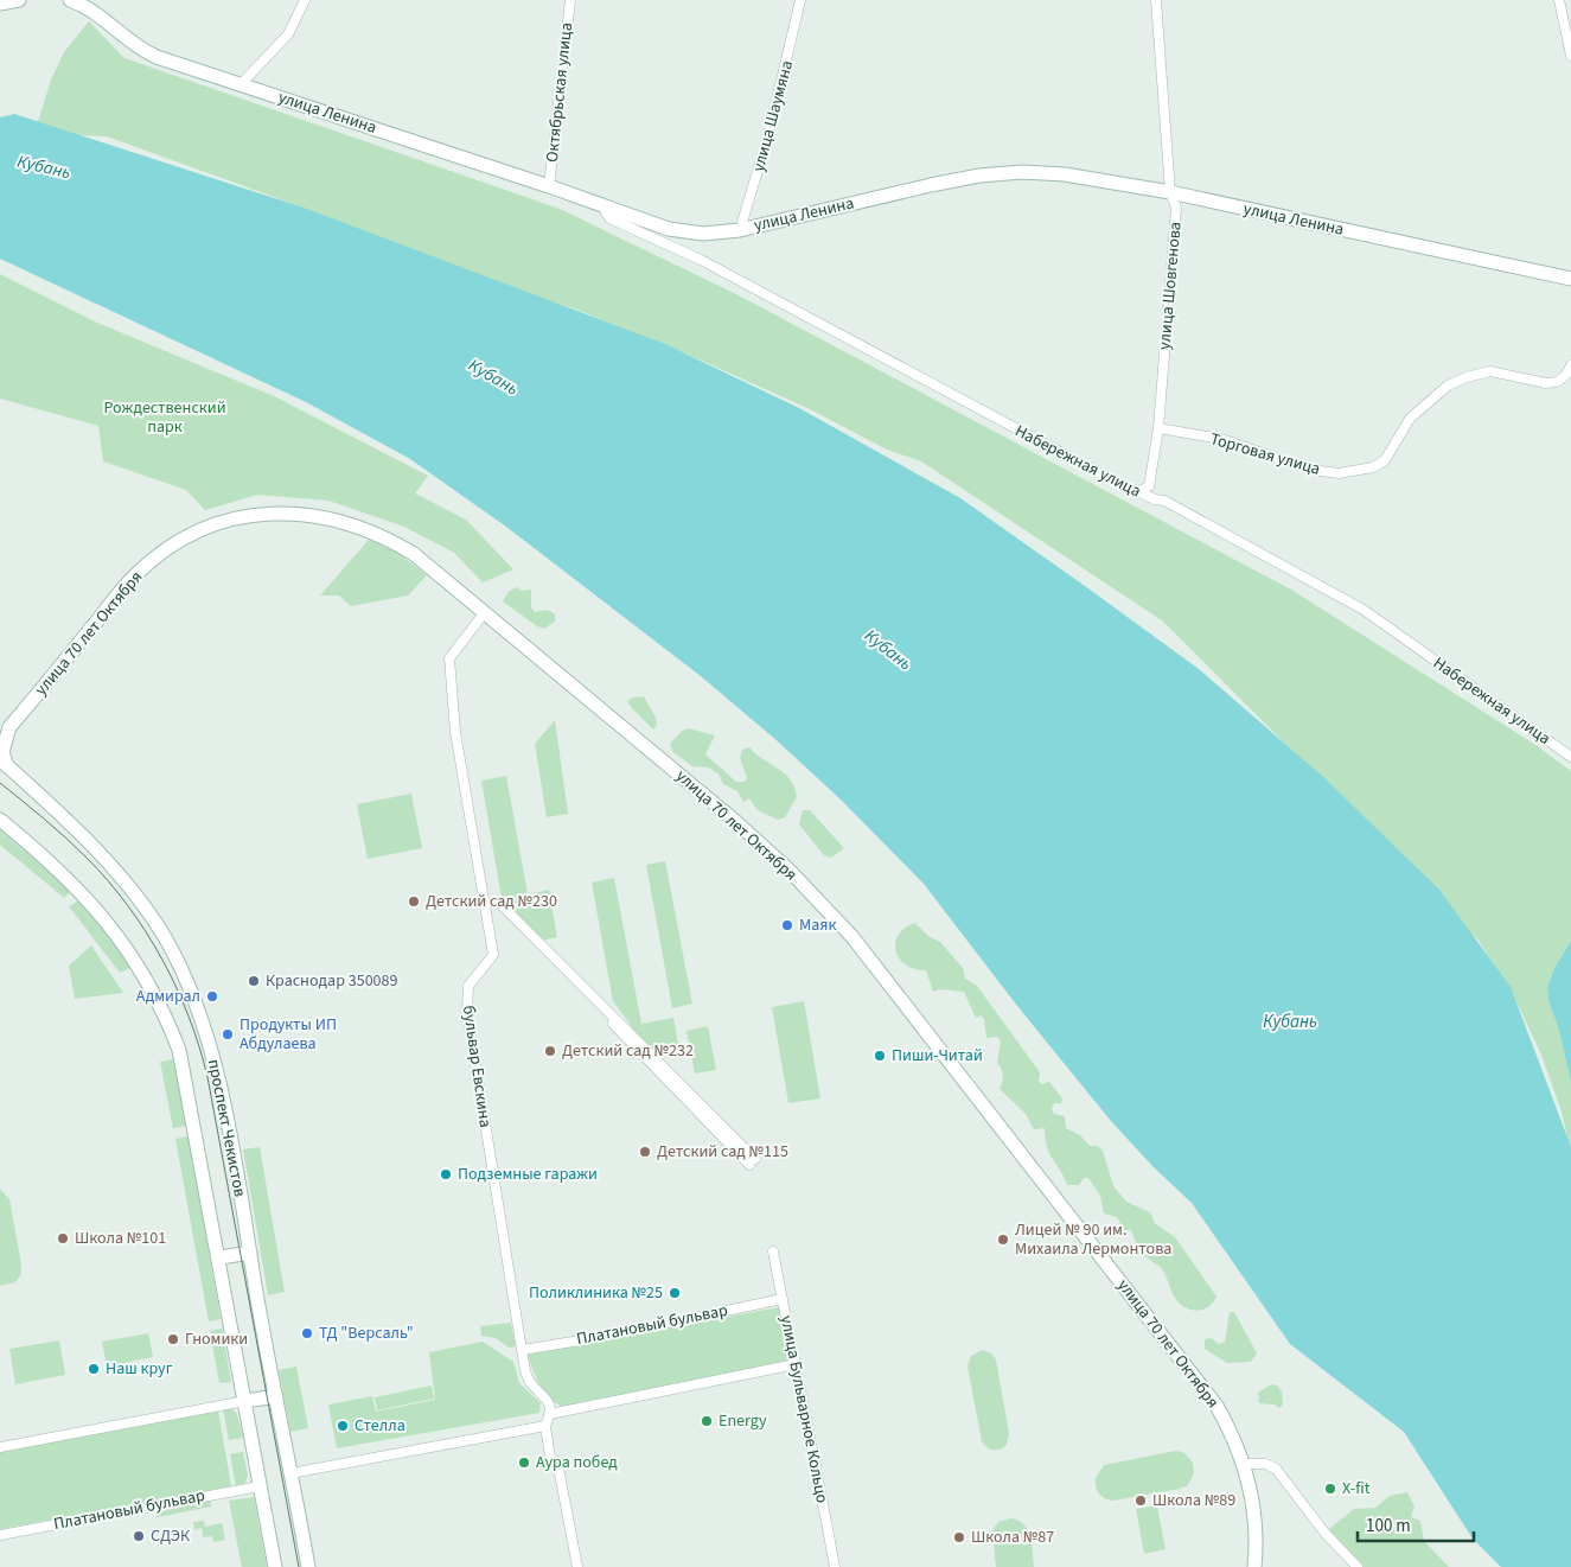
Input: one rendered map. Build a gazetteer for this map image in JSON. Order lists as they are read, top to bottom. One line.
{"streets":{"main road":["улица Ленина","улица 70 лет Октября","проспект Чекистов"],"street":["Октябрьская улица","улица Шаумяна","улица Шовгенова","Торговая улица","Набережная улица","бульвар Евскина","Платановый бульвар","улица Бульварное Кольцо"]},"crossings":[["Октябрьская улица","улица Ленина"],["улица Ленина","улица Шаумяна"],["улица Ленина","улица Шовгенова"],["улица Ленина","Набережная улица"],["улица Шовгенова","Торговая улица"],["улица 70 лет Октября","бульвар Евскина"],["улица 70 лет Октября","проспект Чекистов"],["бульвар Евскина","Платановый бульвар"],["проспект Чекистов","Платановый бульвар"],["Платановый бульвар","улица Бульварное Кольцо"]],"water":["Кубань"],"parks":["Рождественский парк"],"places":["Детский сад №230","Маяк","Краснодар 350089","Адмирал","Продукты ИП Абдулаева","Детский сад №232","Пиши-Читай","Детский сад №115","Подземные гаражи","Школа №101","Лицей № 90 им. Михаила Лермонтова","Поликлиника №25","ТД \"Версаль\"","Гномики","Наш круг","Energy","Стелла","Аура побед","X-fit","Школа №89","СДЭК","Школа №87"],"scale_bar":"100 m"}
